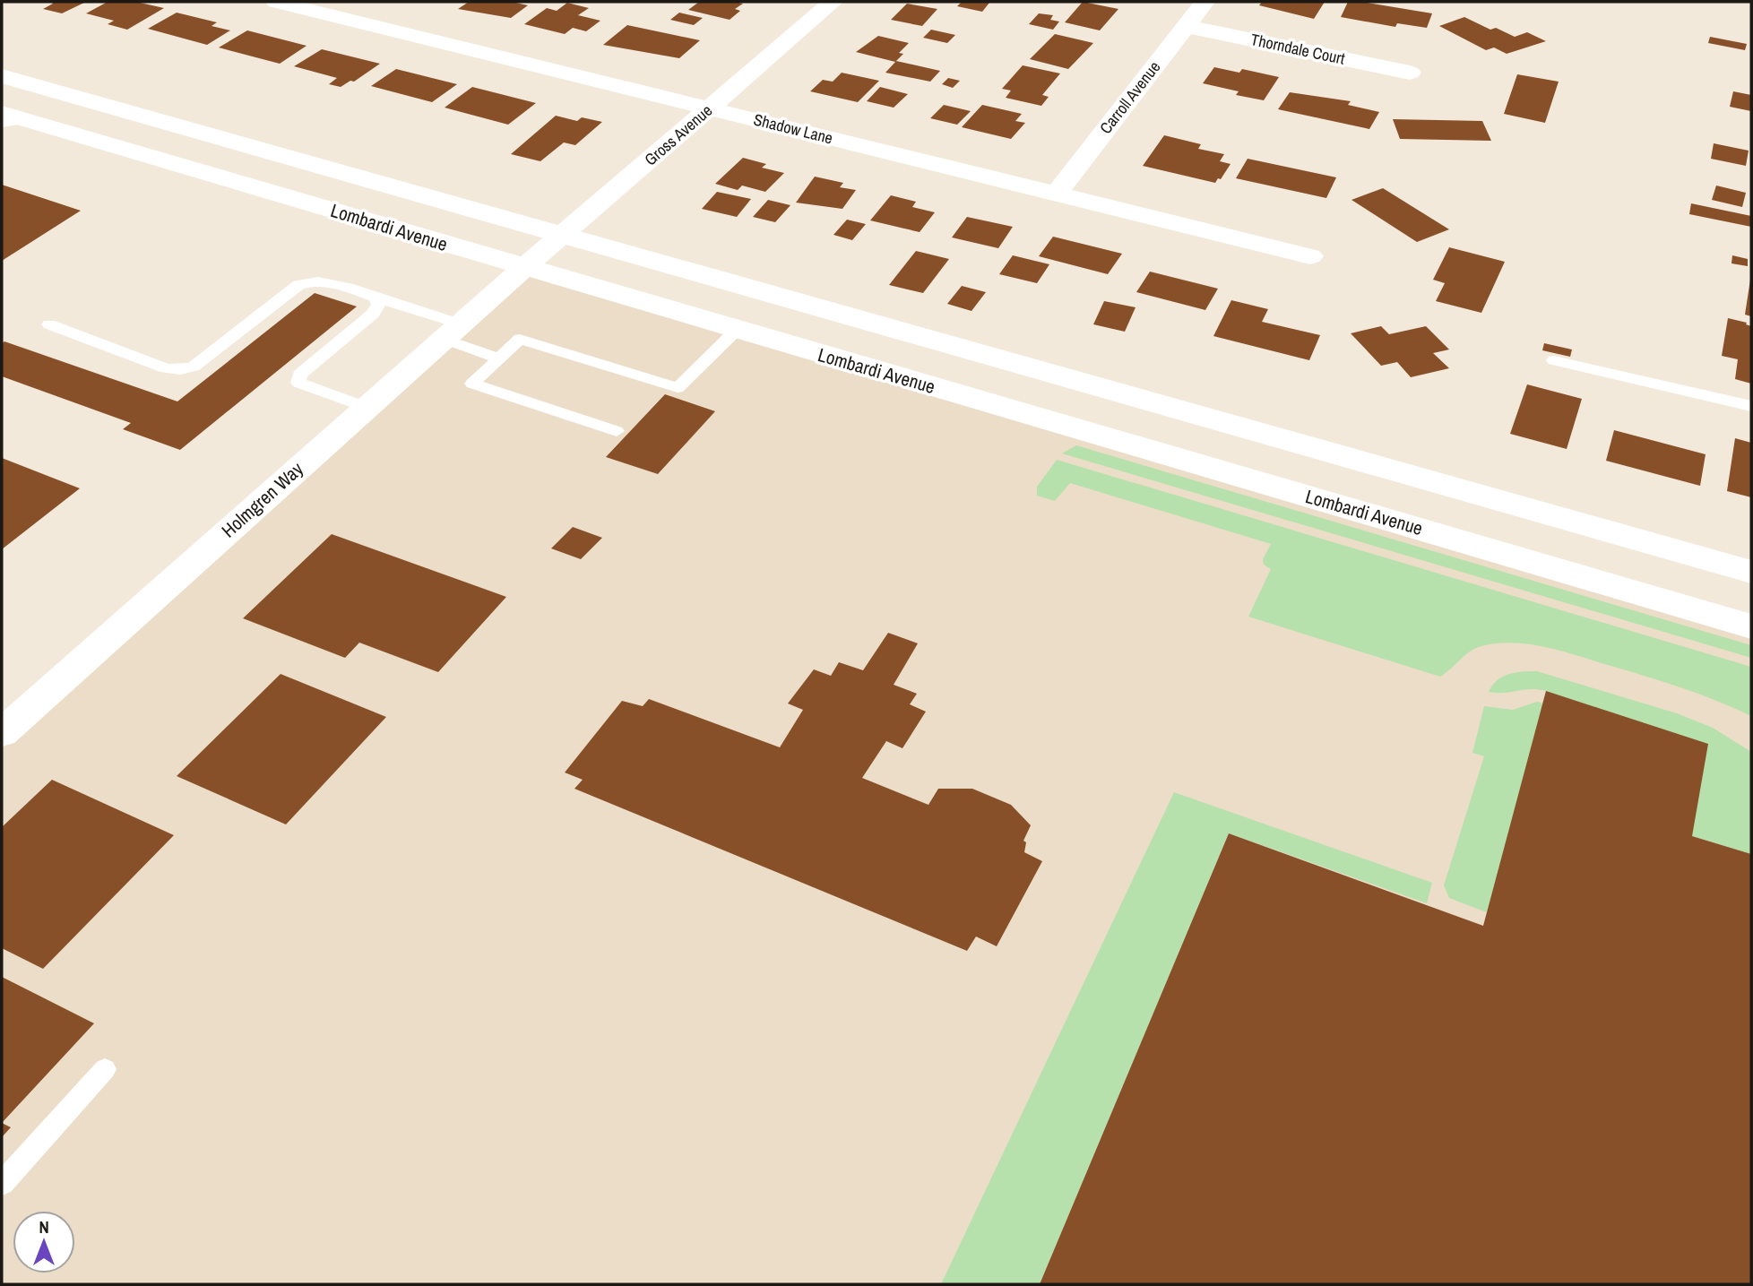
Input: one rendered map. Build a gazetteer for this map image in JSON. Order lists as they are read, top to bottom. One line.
{"streets":{"main road":["Thorndale Court","Carroll Avenue","Shadow Lane","Gross Avenue","Lombardi Avenue","Holmgren Way"]},"crossings":[["Thorndale Court","Carroll Avenue"],["Carroll Avenue","Shadow Lane"],["Shadow Lane","Gross Avenue"],["Gross Avenue","Lombardi Avenue"],["Gross Avenue","Holmgren Way"],["Lombardi Avenue","Holmgren Way"]],"north":"top"}
